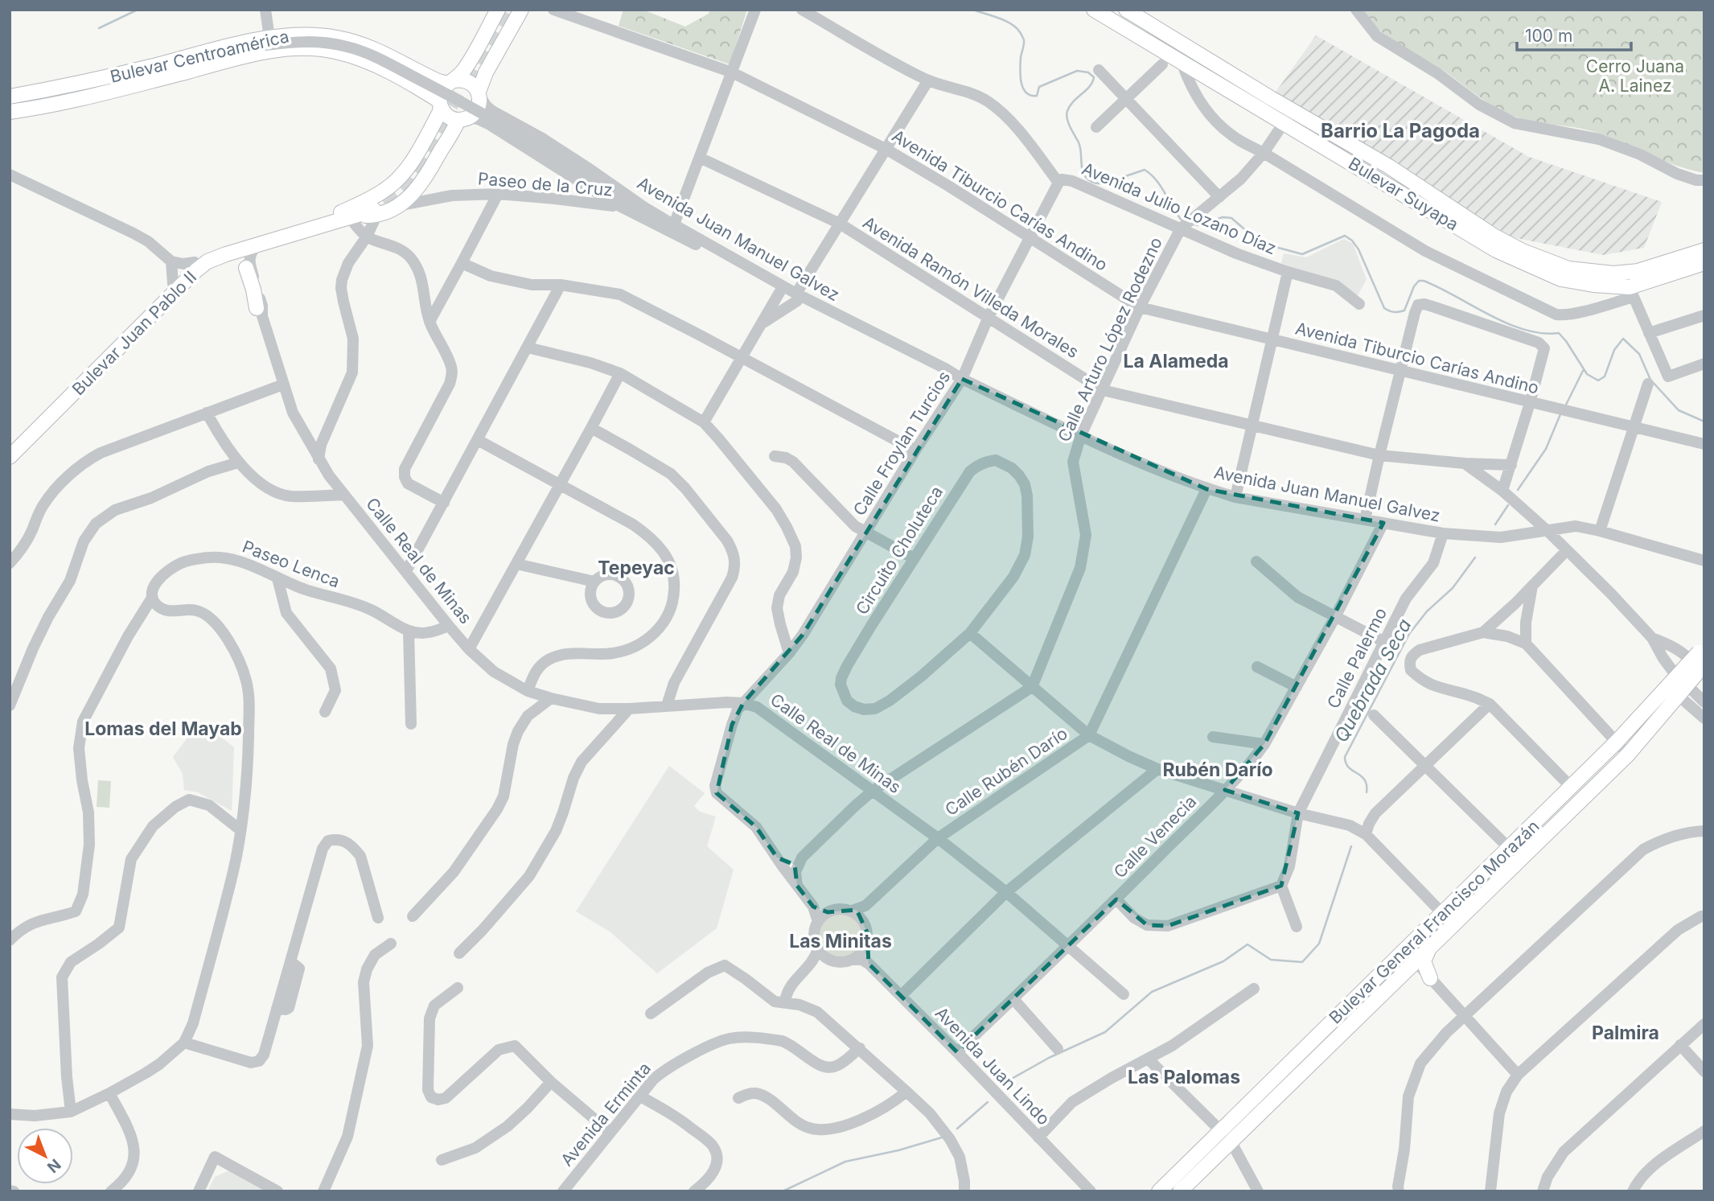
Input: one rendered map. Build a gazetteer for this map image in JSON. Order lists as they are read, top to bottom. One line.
{"streets":{"main road":["Bulevar Centroamérica","Bulevar Suyapa","Bulevar Juan Pablo II","Bulevar General Francisco Morazán"],"street":["Paseo de la Cruz","Avenida Tiburcio Carías Andino","Avenida Julio Lozano Díaz","Avenida Juan Manuel Galvez","Avenida Ramón Villeda Morales","Calle Arturo López Rodezno","Calle Froylan Turcios","Circuito Choluteca","Calle Real de Minas","Paseo Lenca","Calle Palermo","Calle Rubén Darío","Calle Venecia","Avenida Juan Lindo","Avenida Erminta"]},"crossings":[["Bulevar Centroamérica","Avenida Juan Manuel Galvez"],["Paseo de la Cruz","Avenida Juan Manuel Galvez"],["Bulevar Suyapa","Calle Arturo López Rodezno"],["Avenida Tiburcio Carías Andino","Calle Arturo López Rodezno"],["Avenida Tiburcio Carías Andino","Calle Froylan Turcios"],["Avenida Julio Lozano Díaz","Calle Arturo López Rodezno"],["Avenida Julio Lozano Díaz","Calle Froylan Turcios"],["Avenida Juan Manuel Galvez","Avenida Ramón Villeda Morales"],["Avenida Juan Manuel Galvez","Calle Arturo López Rodezno"],["Avenida Juan Manuel Galvez","Calle Froylan Turcios"],["Avenida Juan Manuel Galvez","Calle Palermo"],["Avenida Juan Manuel Galvez","Calle Rubén Darío"],["Avenida Juan Manuel Galvez","Calle Venecia"],["Avenida Ramón Villeda Morales","Calle Arturo López Rodezno"],["Avenida Ramón Villeda Morales","Calle Froylan Turcios"],["Bulevar Juan Pablo II","Calle Real de Minas"],["Calle Froylan Turcios","Calle Real de Minas"],["Calle Real de Minas","Calle Rubén Darío"],["Calle Real de Minas","Calle Venecia"],["Calle Venecia","Avenida Juan Lindo"]],"districts":["Barrio La Pagoda","La Alameda","Tepeyac","Lomas del Mayab","Rubén Darío","Las Minitas","Palmira","Las Palomas"],"water":["Quebrada Seca"],"parks":["Cerro Juana A. Lainez"],"scale_bar":"100 m","north":"bottom right"}
